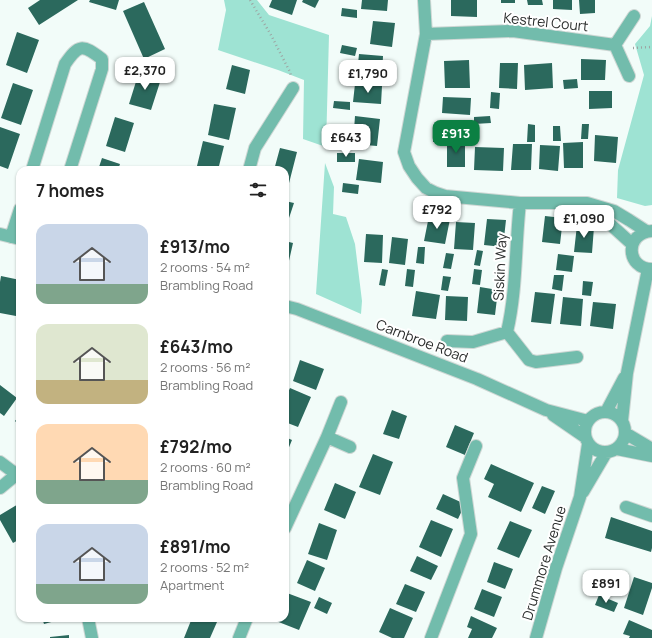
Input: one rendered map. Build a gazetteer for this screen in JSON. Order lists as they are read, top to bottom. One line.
{"streets":{"street":["Kestrel Court","Siskin Way","Carnbroe Road","Drummore Avenue"]},"crossings":[["Carnbroe Road","Drummore Avenue"]],"page":{"price":["£2,370","£1,790","£913","£643","£792","£1,090","£891"],"heading":"7 homes","list":[{"name":"£913/mo","note":"2 rooms · 54 m² · Brambling Road"},{"name":"£643/mo","note":"2 rooms · 56 m² · Brambling Road"},{"name":"£792/mo","note":"2 rooms · 60 m² · Brambling Road"},{"name":"£891/mo","note":"2 rooms · 52 m² · Apartment"}]}}
